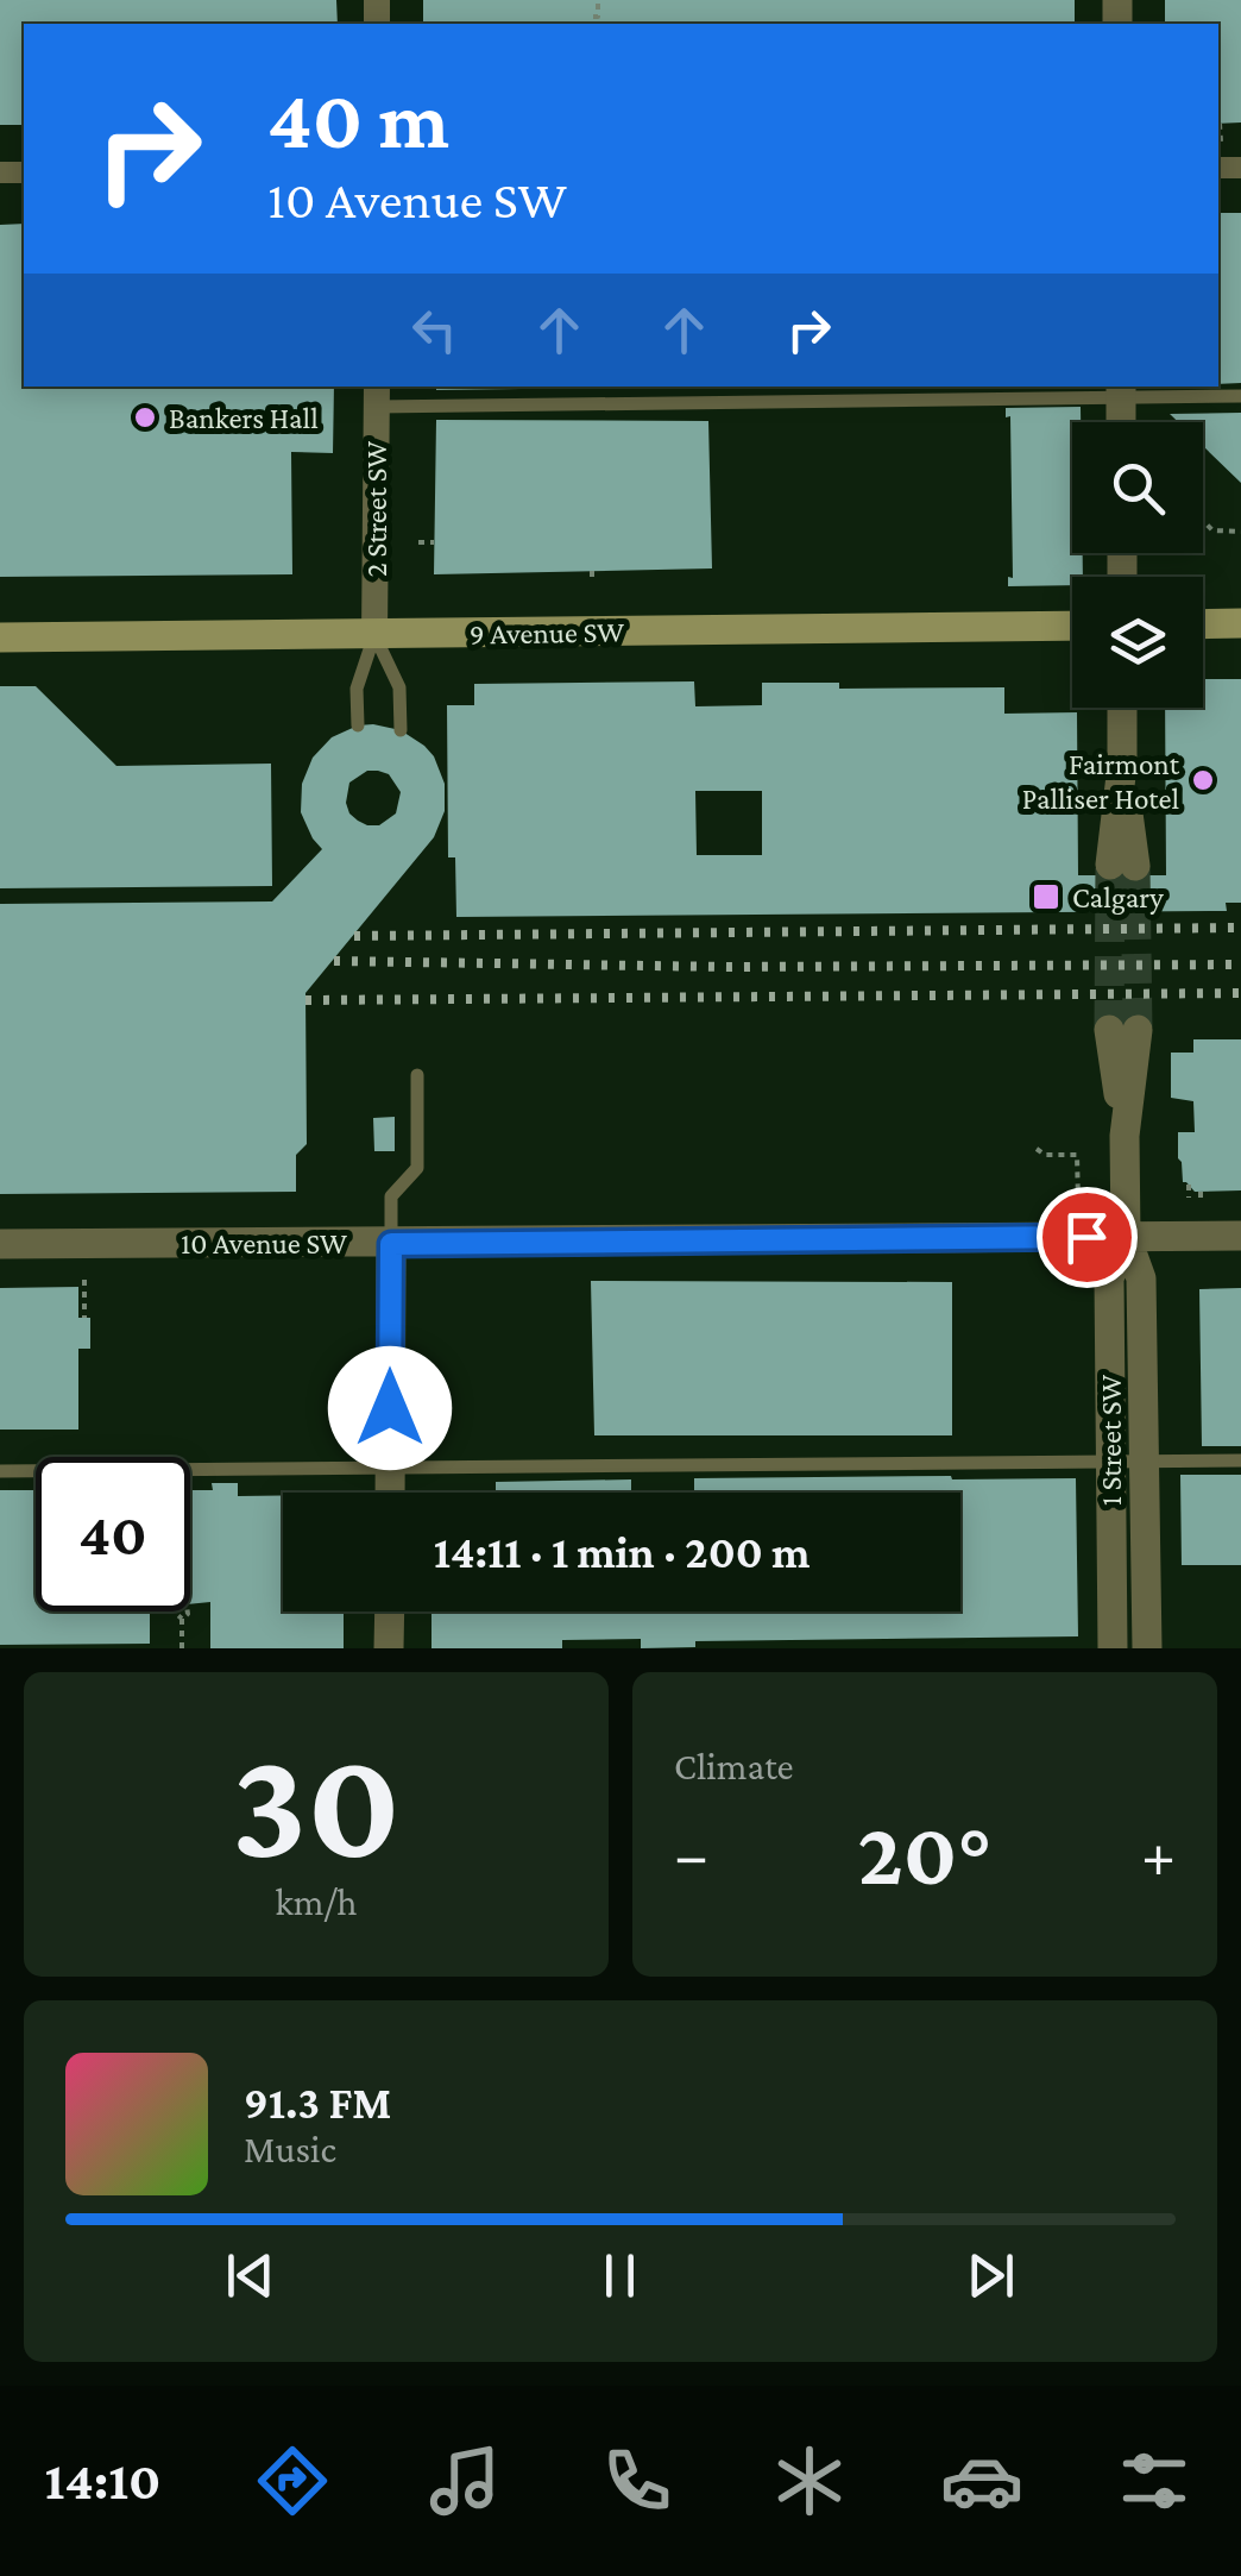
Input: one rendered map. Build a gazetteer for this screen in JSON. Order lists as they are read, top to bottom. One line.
{"streets":{"main road":["9 Avenue SW"],"street":["2 Street SW","10 Avenue SW","1 Street SW"]},"crossings":[["2 Street SW","9 Avenue SW"],["10 Avenue SW","1 Street SW"]],"places":{"other":["Bankers Hall","Fairmont Palliser Hotel"],"transit":["Calgary"]},"page":{"turn":["40 m","10 Avenue SW"],"limit":"40","trip":"14:11 · 1 min · 200 m","tile":[["30","km/h"],"Climate"],"heat":["−","20°","+"],"song":["91.3 FM","Music"],"tabs":"14:10"}}
